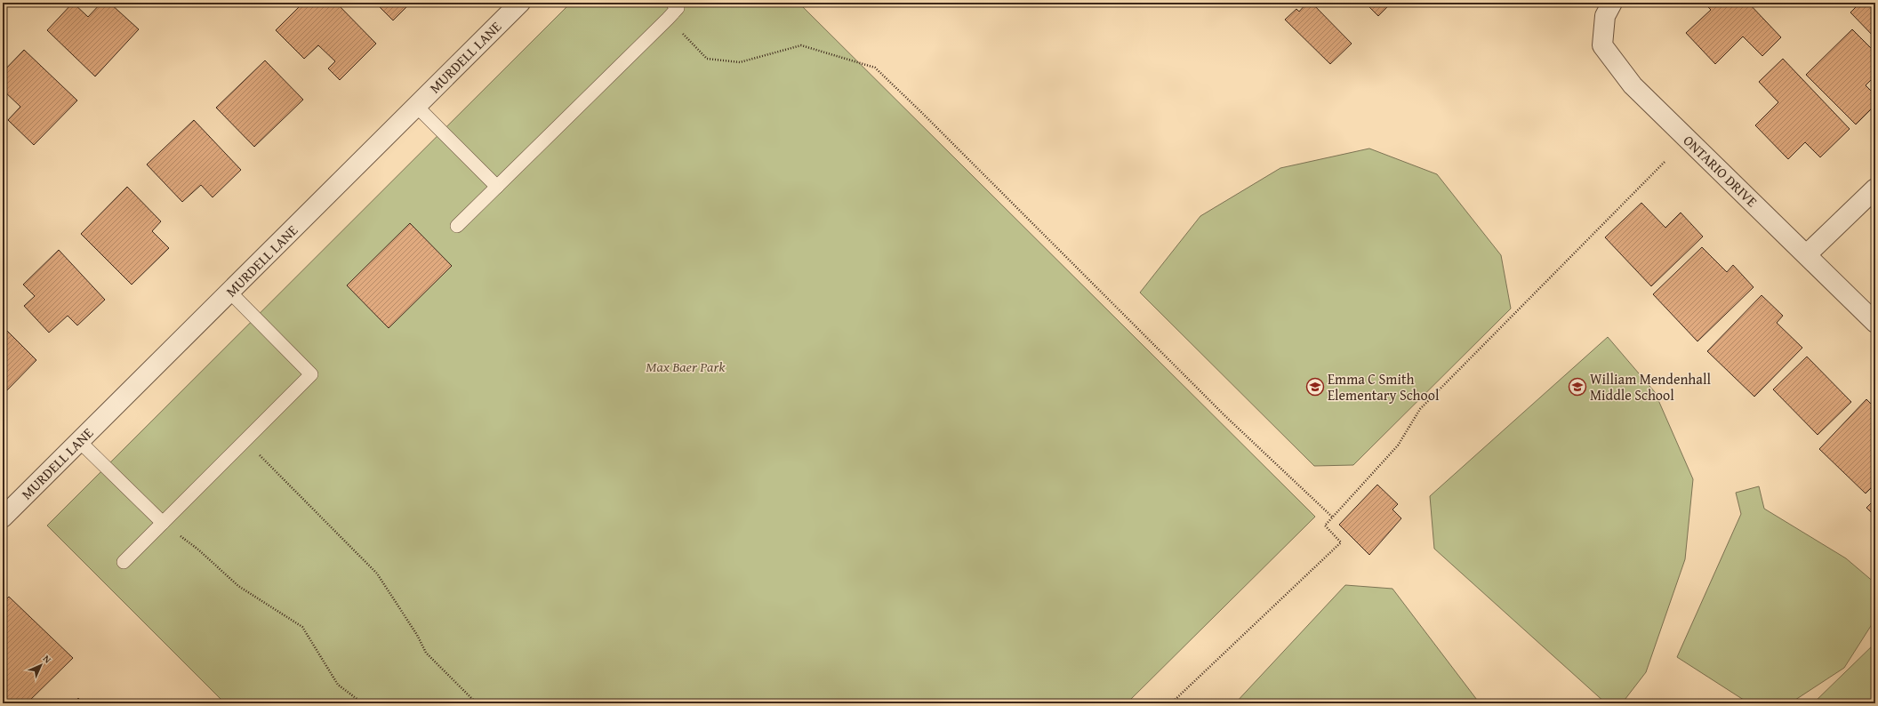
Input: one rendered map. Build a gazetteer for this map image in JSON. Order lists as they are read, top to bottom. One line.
{"streets":{"street":["MURDELL LANE","ONTARIO DRIVE"]},"parks":["Max Baer Park"],"places":{"school or university":["Emma C Smith Elementary School","William Mendenhall Middle School"]},"north":"top right"}
